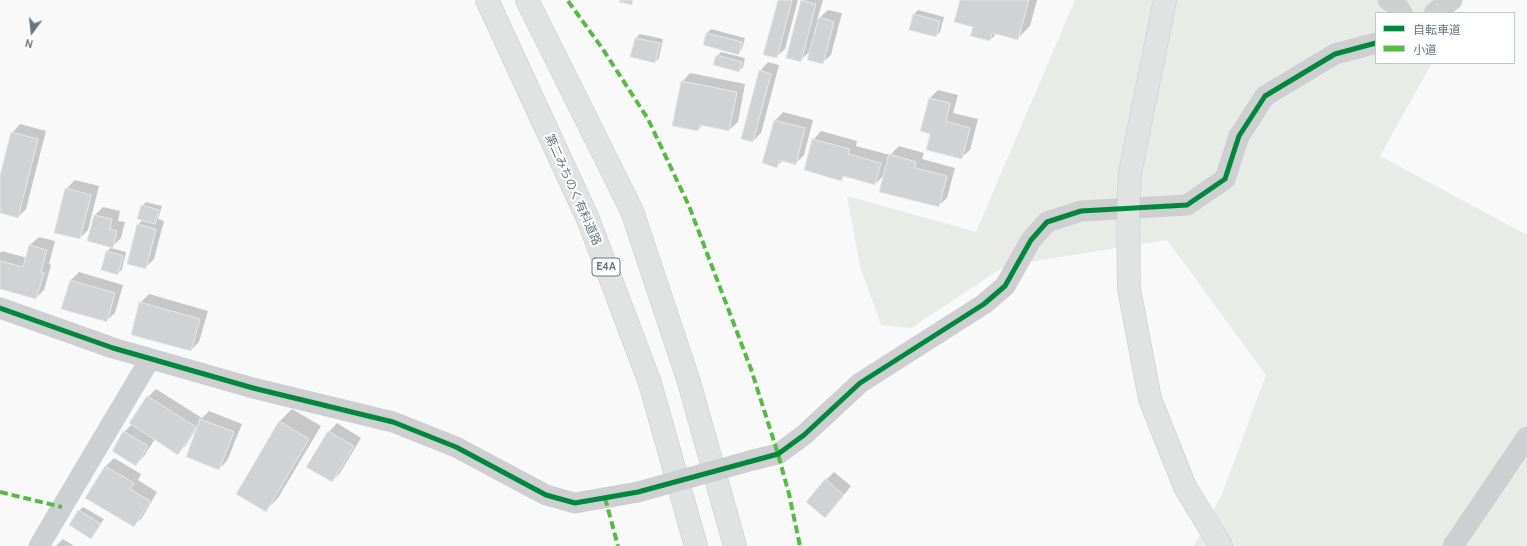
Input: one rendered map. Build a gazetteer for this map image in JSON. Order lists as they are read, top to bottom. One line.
{"streets":{"main road":["第二みちのく有料道路","E4A"]},"legend":["自転車道","小道"],"north":"bottom"}
